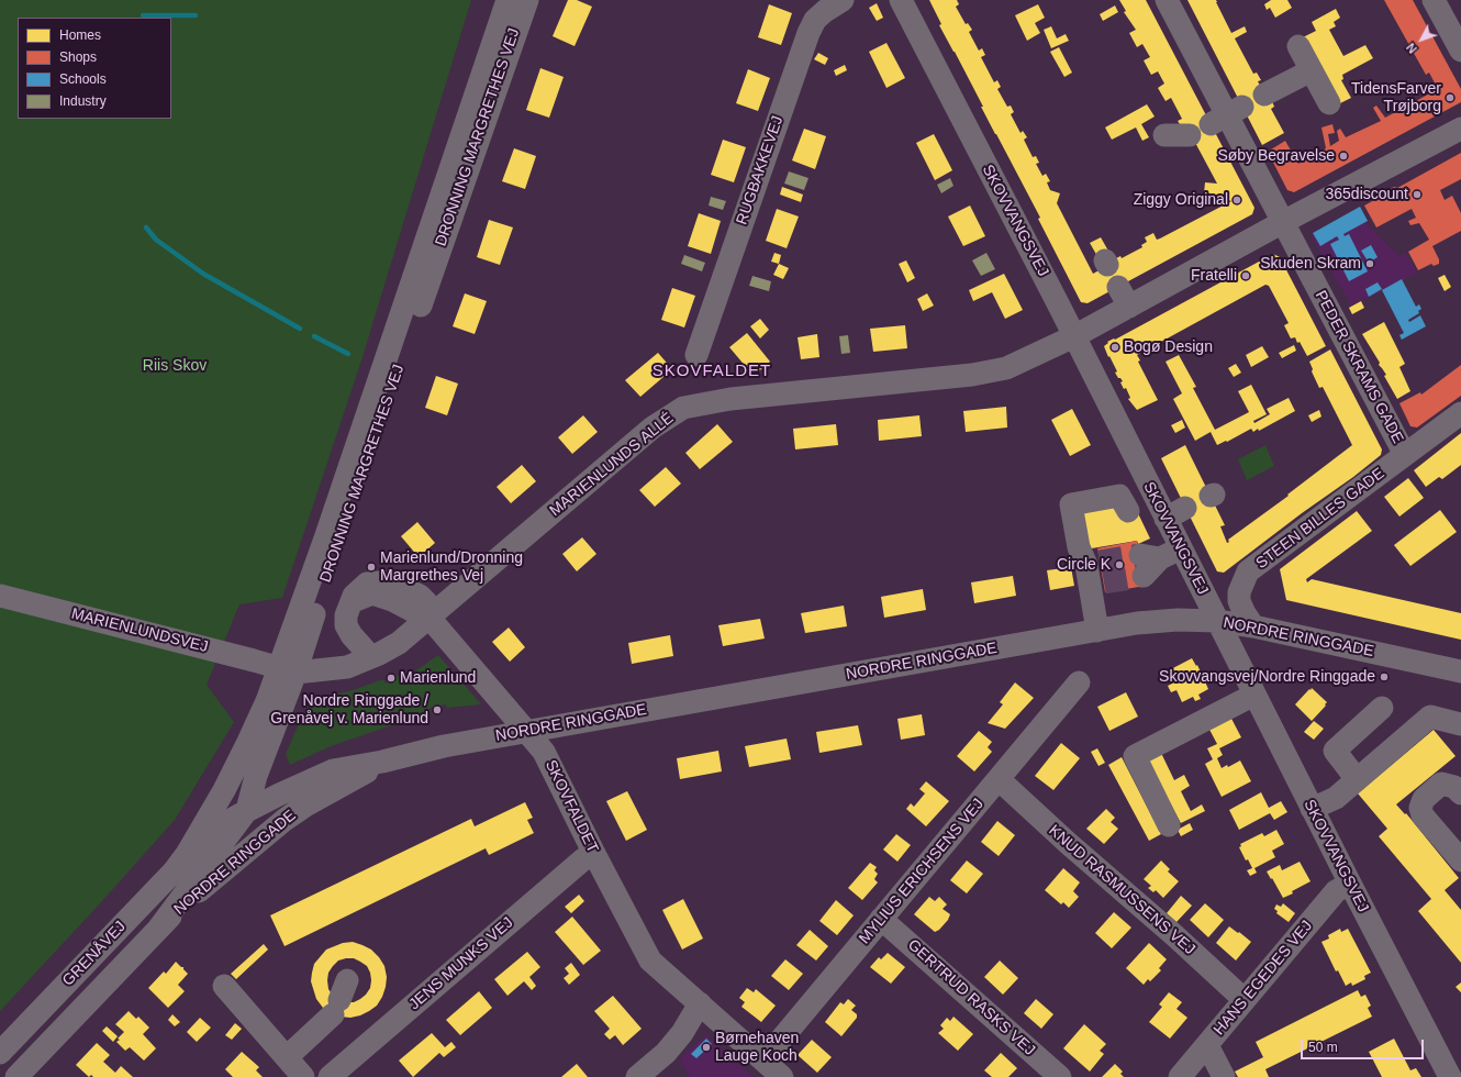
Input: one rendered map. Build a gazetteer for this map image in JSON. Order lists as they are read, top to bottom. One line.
{"streets":{"street":["DRONNING MARGRETHES VEJ","RUGBAKKEVEJ","SKOVVANGSVEJ","PEDER SKRAMS GADE","MARIENLUNDS ALLÉ","STEEN BILLES GADE","MARIENLUNDSVEJ","NORDRE RINGGADE","SKOVFALDET","MYLIUS ERICHSENS VEJ","KNUD RASMUSSENS VEJ","GRENÅVEJ","JENS MUNKS VEJ","HANS EGEDES VEJ","GERTRUD RASKS VEJ"]},"crossings":[["DRONNING MARGRETHES VEJ","MARIENLUNDS ALLÉ"],["DRONNING MARGRETHES VEJ","MARIENLUNDSVEJ"],["DRONNING MARGRETHES VEJ","NORDRE RINGGADE"],["DRONNING MARGRETHES VEJ","GRENÅVEJ"],["SKOVVANGSVEJ","MARIENLUNDS ALLÉ"],["SKOVVANGSVEJ","NORDRE RINGGADE"],["SKOVVANGSVEJ","HANS EGEDES VEJ"],["PEDER SKRAMS GADE","MARIENLUNDS ALLÉ"],["PEDER SKRAMS GADE","STEEN BILLES GADE"],["MARIENLUNDS ALLÉ","MARIENLUNDSVEJ"],["MARIENLUNDS ALLÉ","SKOVFALDET"],["STEEN BILLES GADE","NORDRE RINGGADE"],["NORDRE RINGGADE","SKOVFALDET"],["NORDRE RINGGADE","GRENÅVEJ"],["SKOVFALDET","MYLIUS ERICHSENS VEJ"],["SKOVFALDET","JENS MUNKS VEJ"],["MYLIUS ERICHSENS VEJ","KNUD RASMUSSENS VEJ"],["MYLIUS ERICHSENS VEJ","GERTRUD RASKS VEJ"],["KNUD RASMUSSENS VEJ","HANS EGEDES VEJ"]],"districts":["SKOVFALDET"],"parks":["Riis Skov"],"places":["TidensFarver Trøjborg","Søby Begravelse","365discount","Ziggy Original","Skuden Skram","Fratelli","Bogø Design","Circle K","Marienlund/Dronning Margrethes Vej","Skovvangsvej/Nordre Ringgade","Marienlund","Nordre Ringgade / Grenåvej v. Marienlund","Børnehaven Lauge Koch"],"legend":["Homes","Shops","Schools","Industry"],"scale_bar":"50 m","north":"bottom left"}
